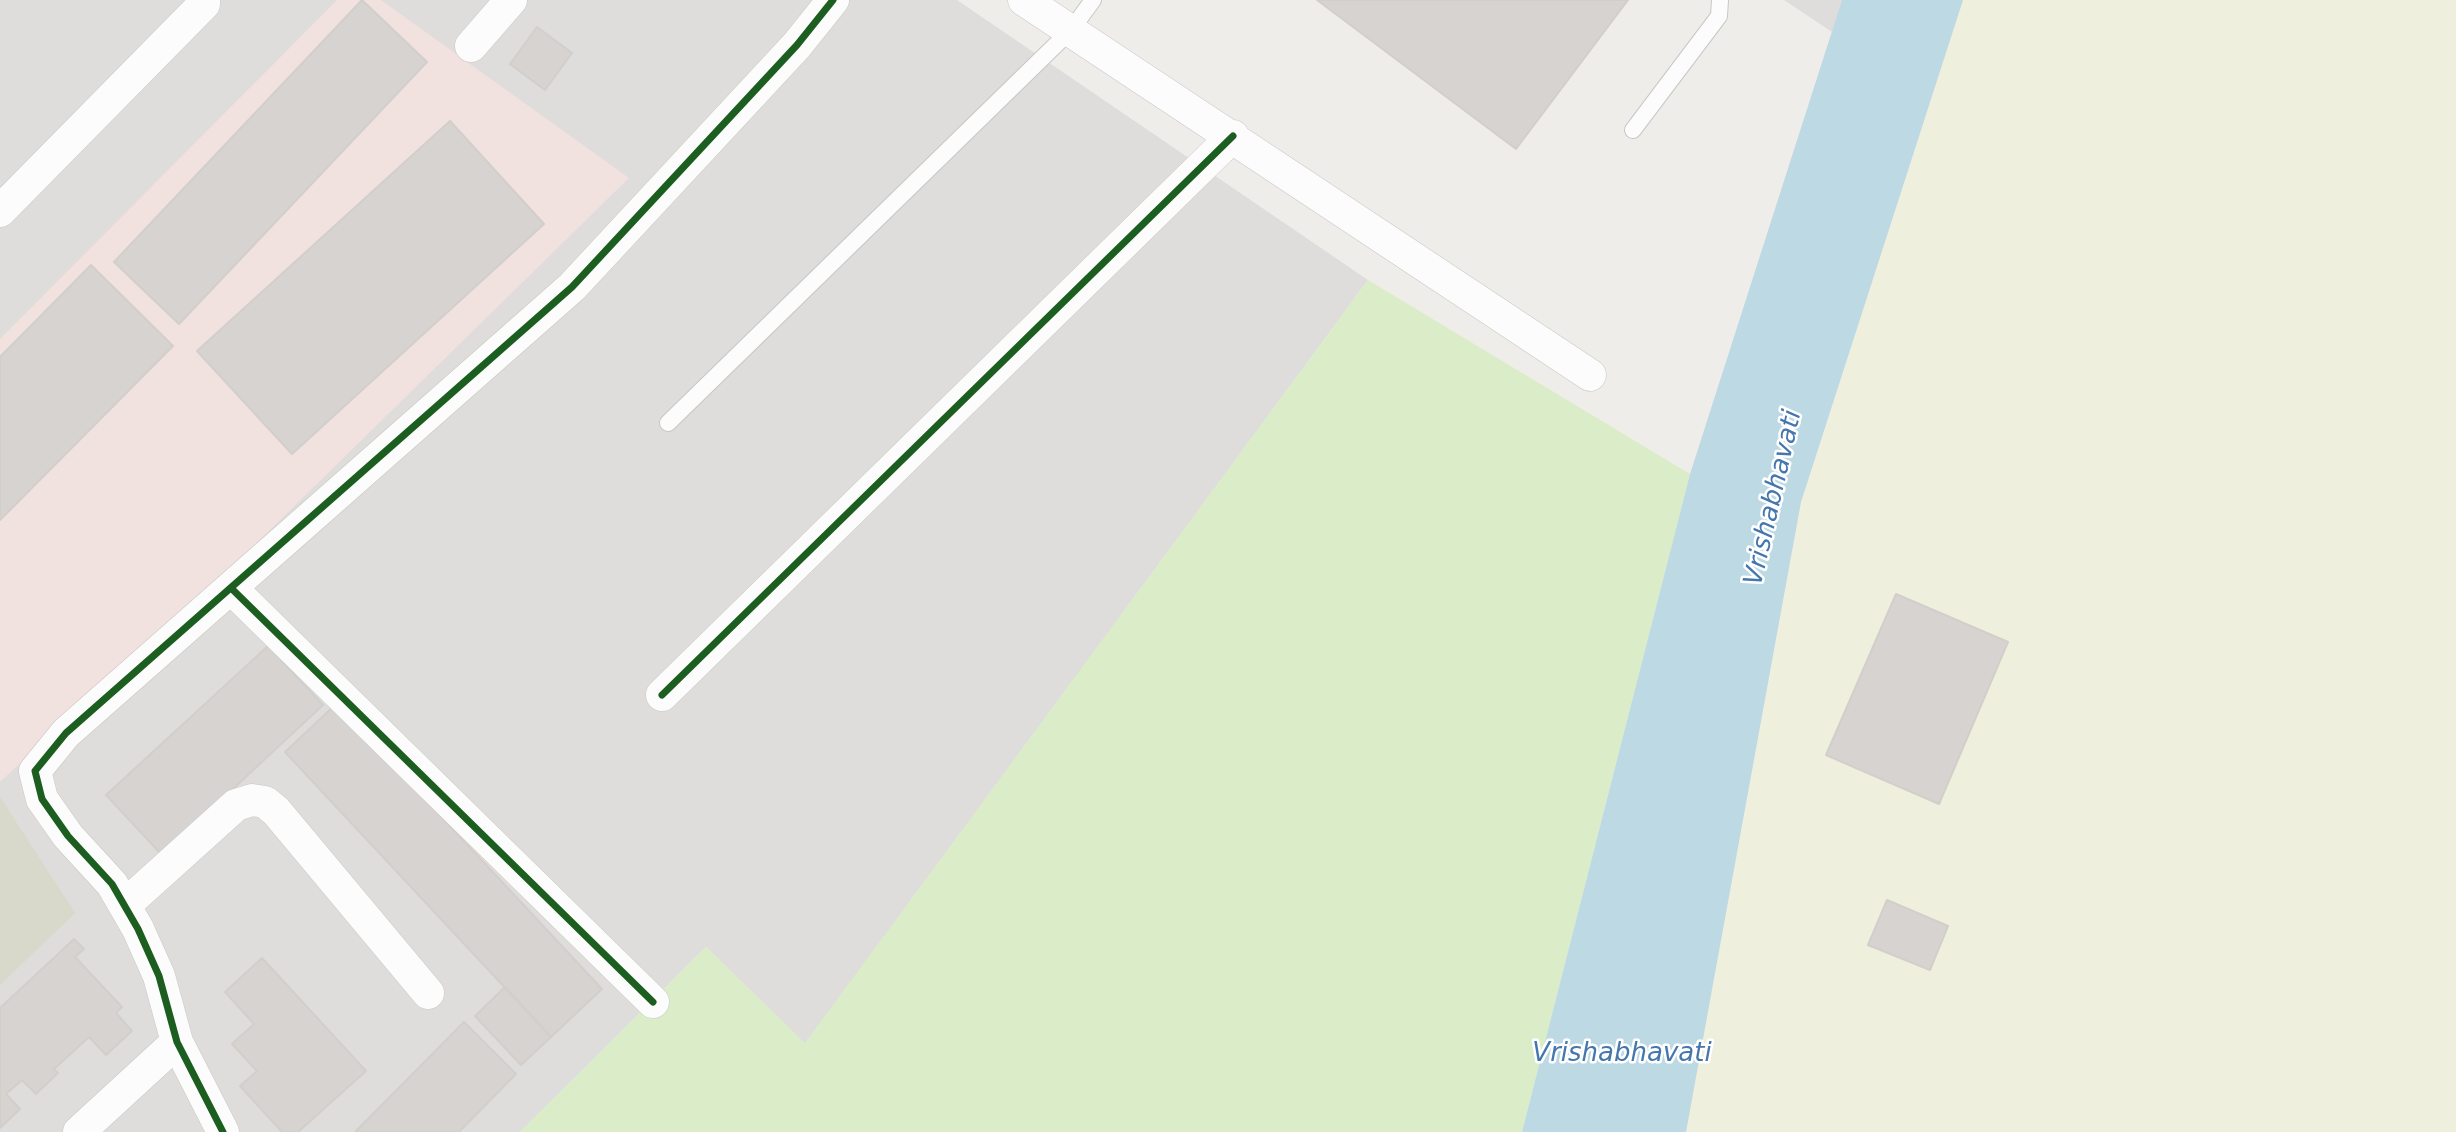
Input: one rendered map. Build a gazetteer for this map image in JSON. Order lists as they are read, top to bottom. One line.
{"water":["Vrishabhavati"]}
